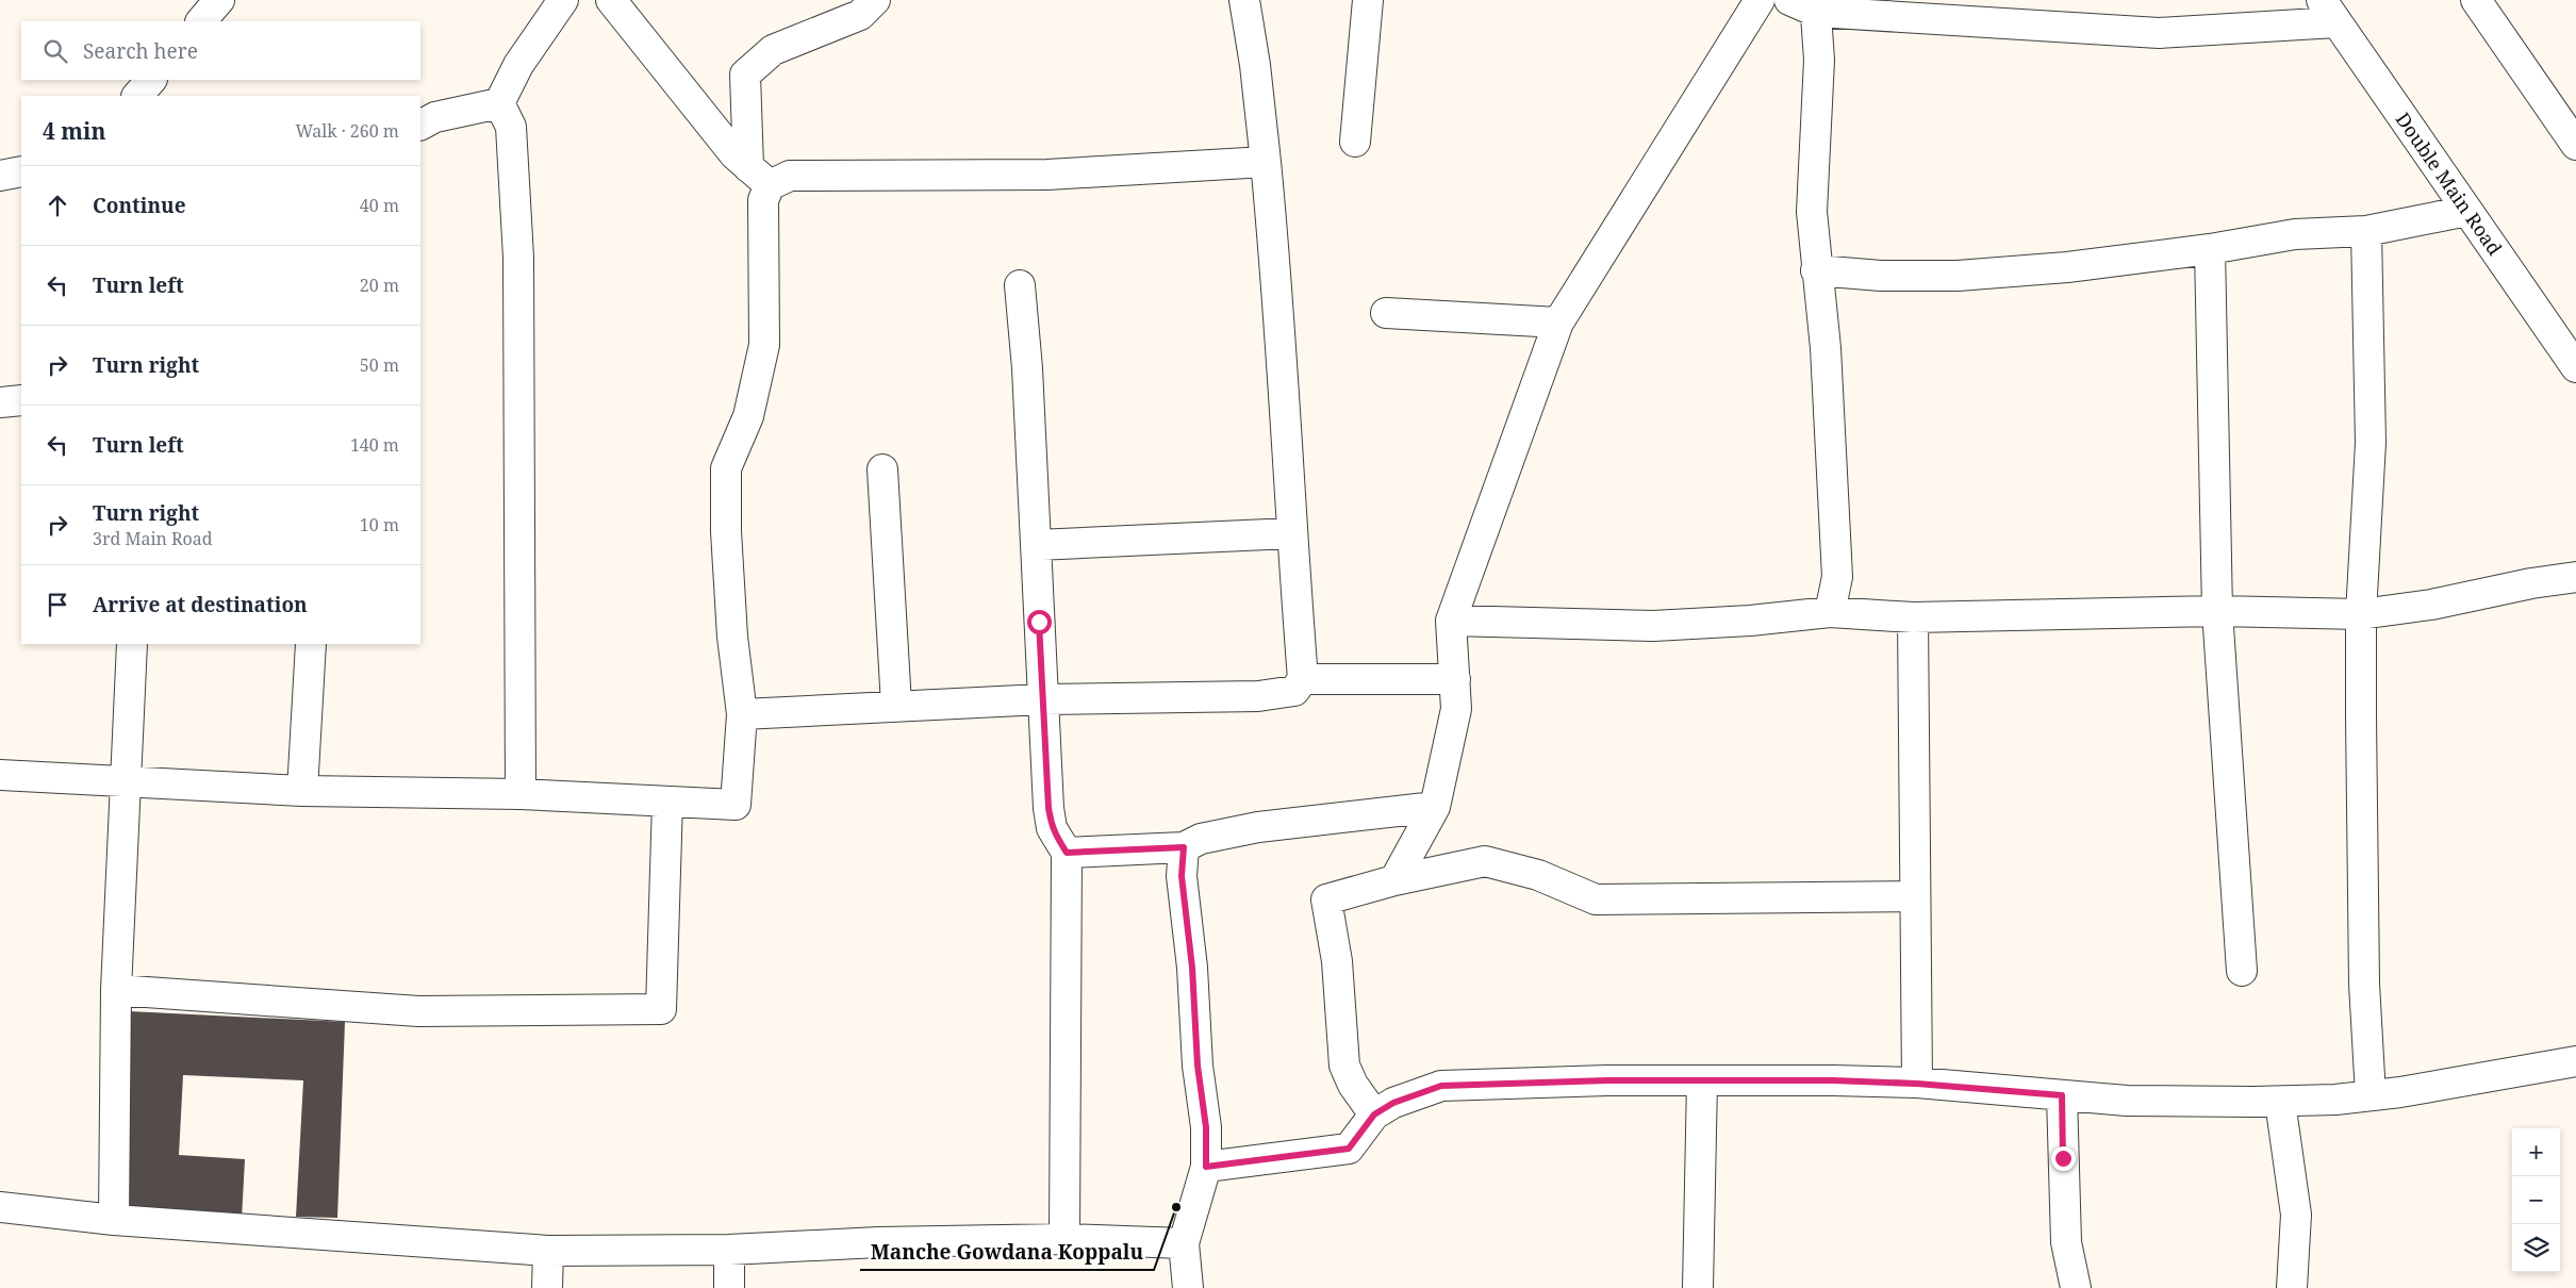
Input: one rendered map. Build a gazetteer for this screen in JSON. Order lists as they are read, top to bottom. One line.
{"streets":{"street":["Double Main Road"]},"places":["Manche Gowdana Koppalu"],"page":{"search":"Search here","heading":["4 min","Walk · 260 m"],"list":[["Continue","40 m"],["Turn left","20 m"],["Turn right","50 m"],["Turn left","140 m"],["Turn right","3rd Main Road","10 m"],"Arrive at destination"],"map_buttons":["+","−"]}}
